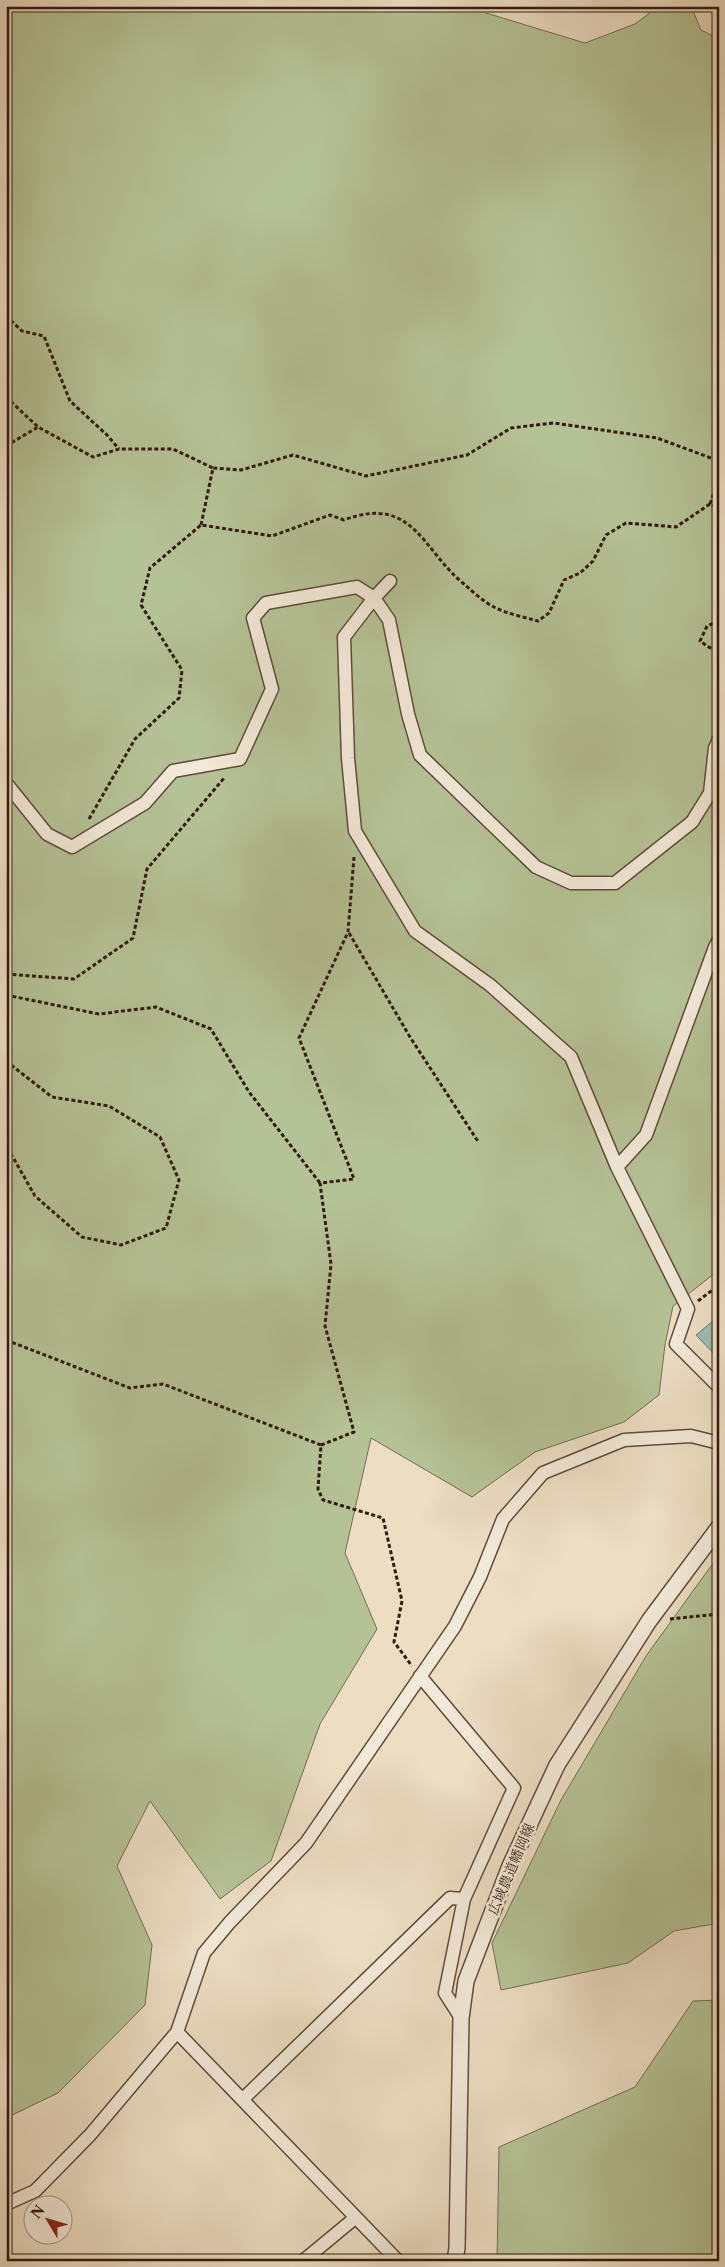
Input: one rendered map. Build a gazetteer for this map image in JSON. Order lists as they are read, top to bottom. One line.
{"streets":{"street":["広域農道幡岡線"]},"north":"top left"}
